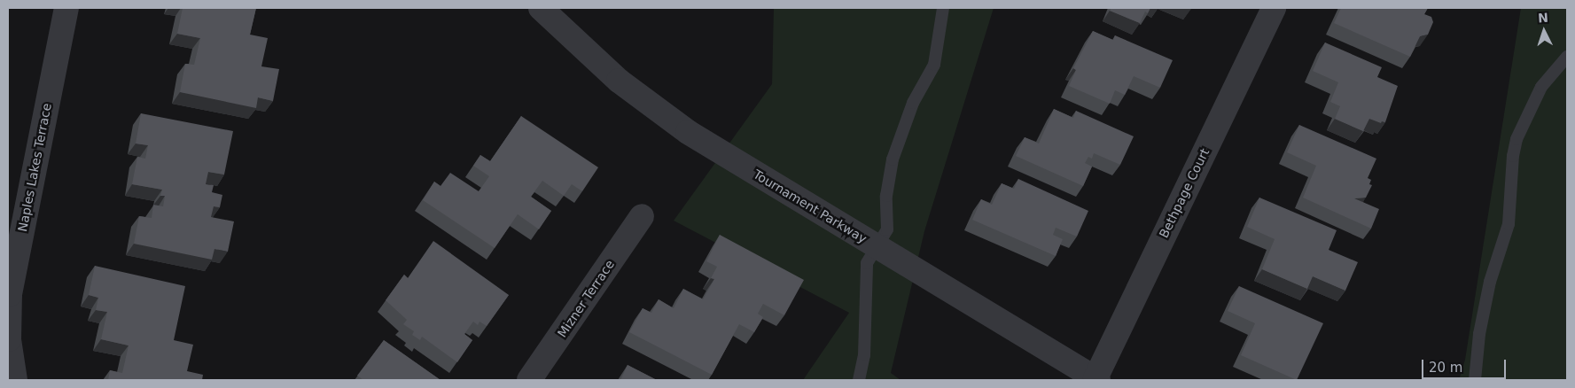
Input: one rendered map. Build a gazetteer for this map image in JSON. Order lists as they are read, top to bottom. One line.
{"streets":{"street":["Naples Lakes Terrace","Bethpage Court","Tournament Parkway","Mizner Terrace"]},"crossings":[["Bethpage Court","Tournament Parkway"]],"scale_bar":"20 m","north":"top"}
